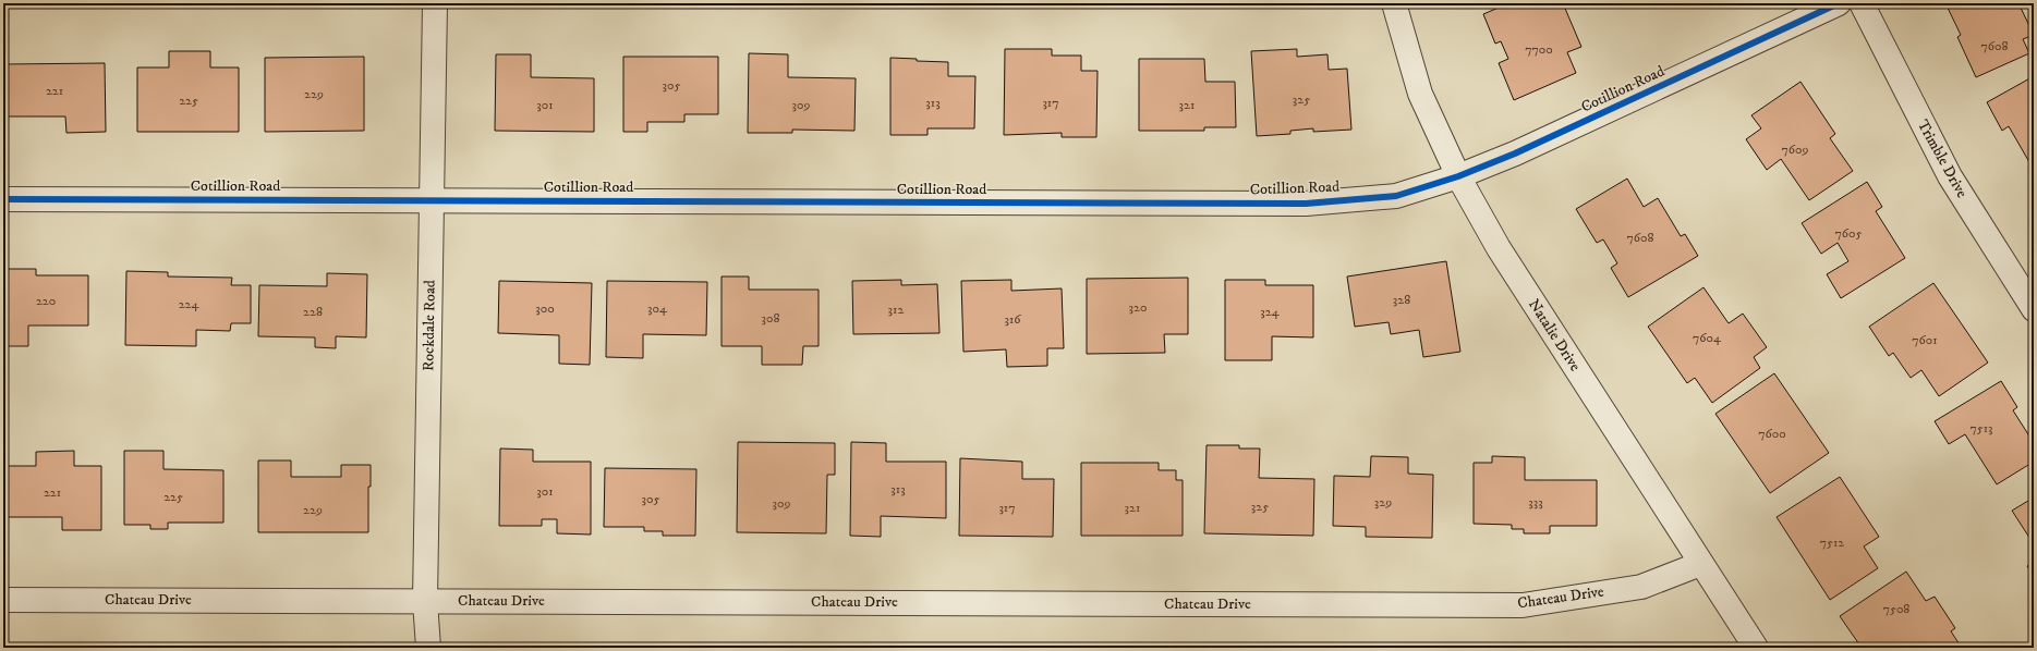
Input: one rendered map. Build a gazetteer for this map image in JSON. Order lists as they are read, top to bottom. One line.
{"streets":{"street":["Cotillion Road","Trimble Drive","Rockdale Road","Natalie Drive","Chateau Drive"]},"crossings":[["Cotillion Road","Rockdale Road"],["Cotillion Road","Natalie Drive"],["Rockdale Road","Chateau Drive"],["Natalie Drive","Chateau Drive"]],"house_numbers":["7608","7700","305","221","229","325","225","313","317","301","309","321","7609","7605","7608","328","220","224","320","300","304","312","228","324","308","316","7604","7601","7513","7600","313","301","221","225","305","329","333","309","325","317","321","229","7512","7508"]}
